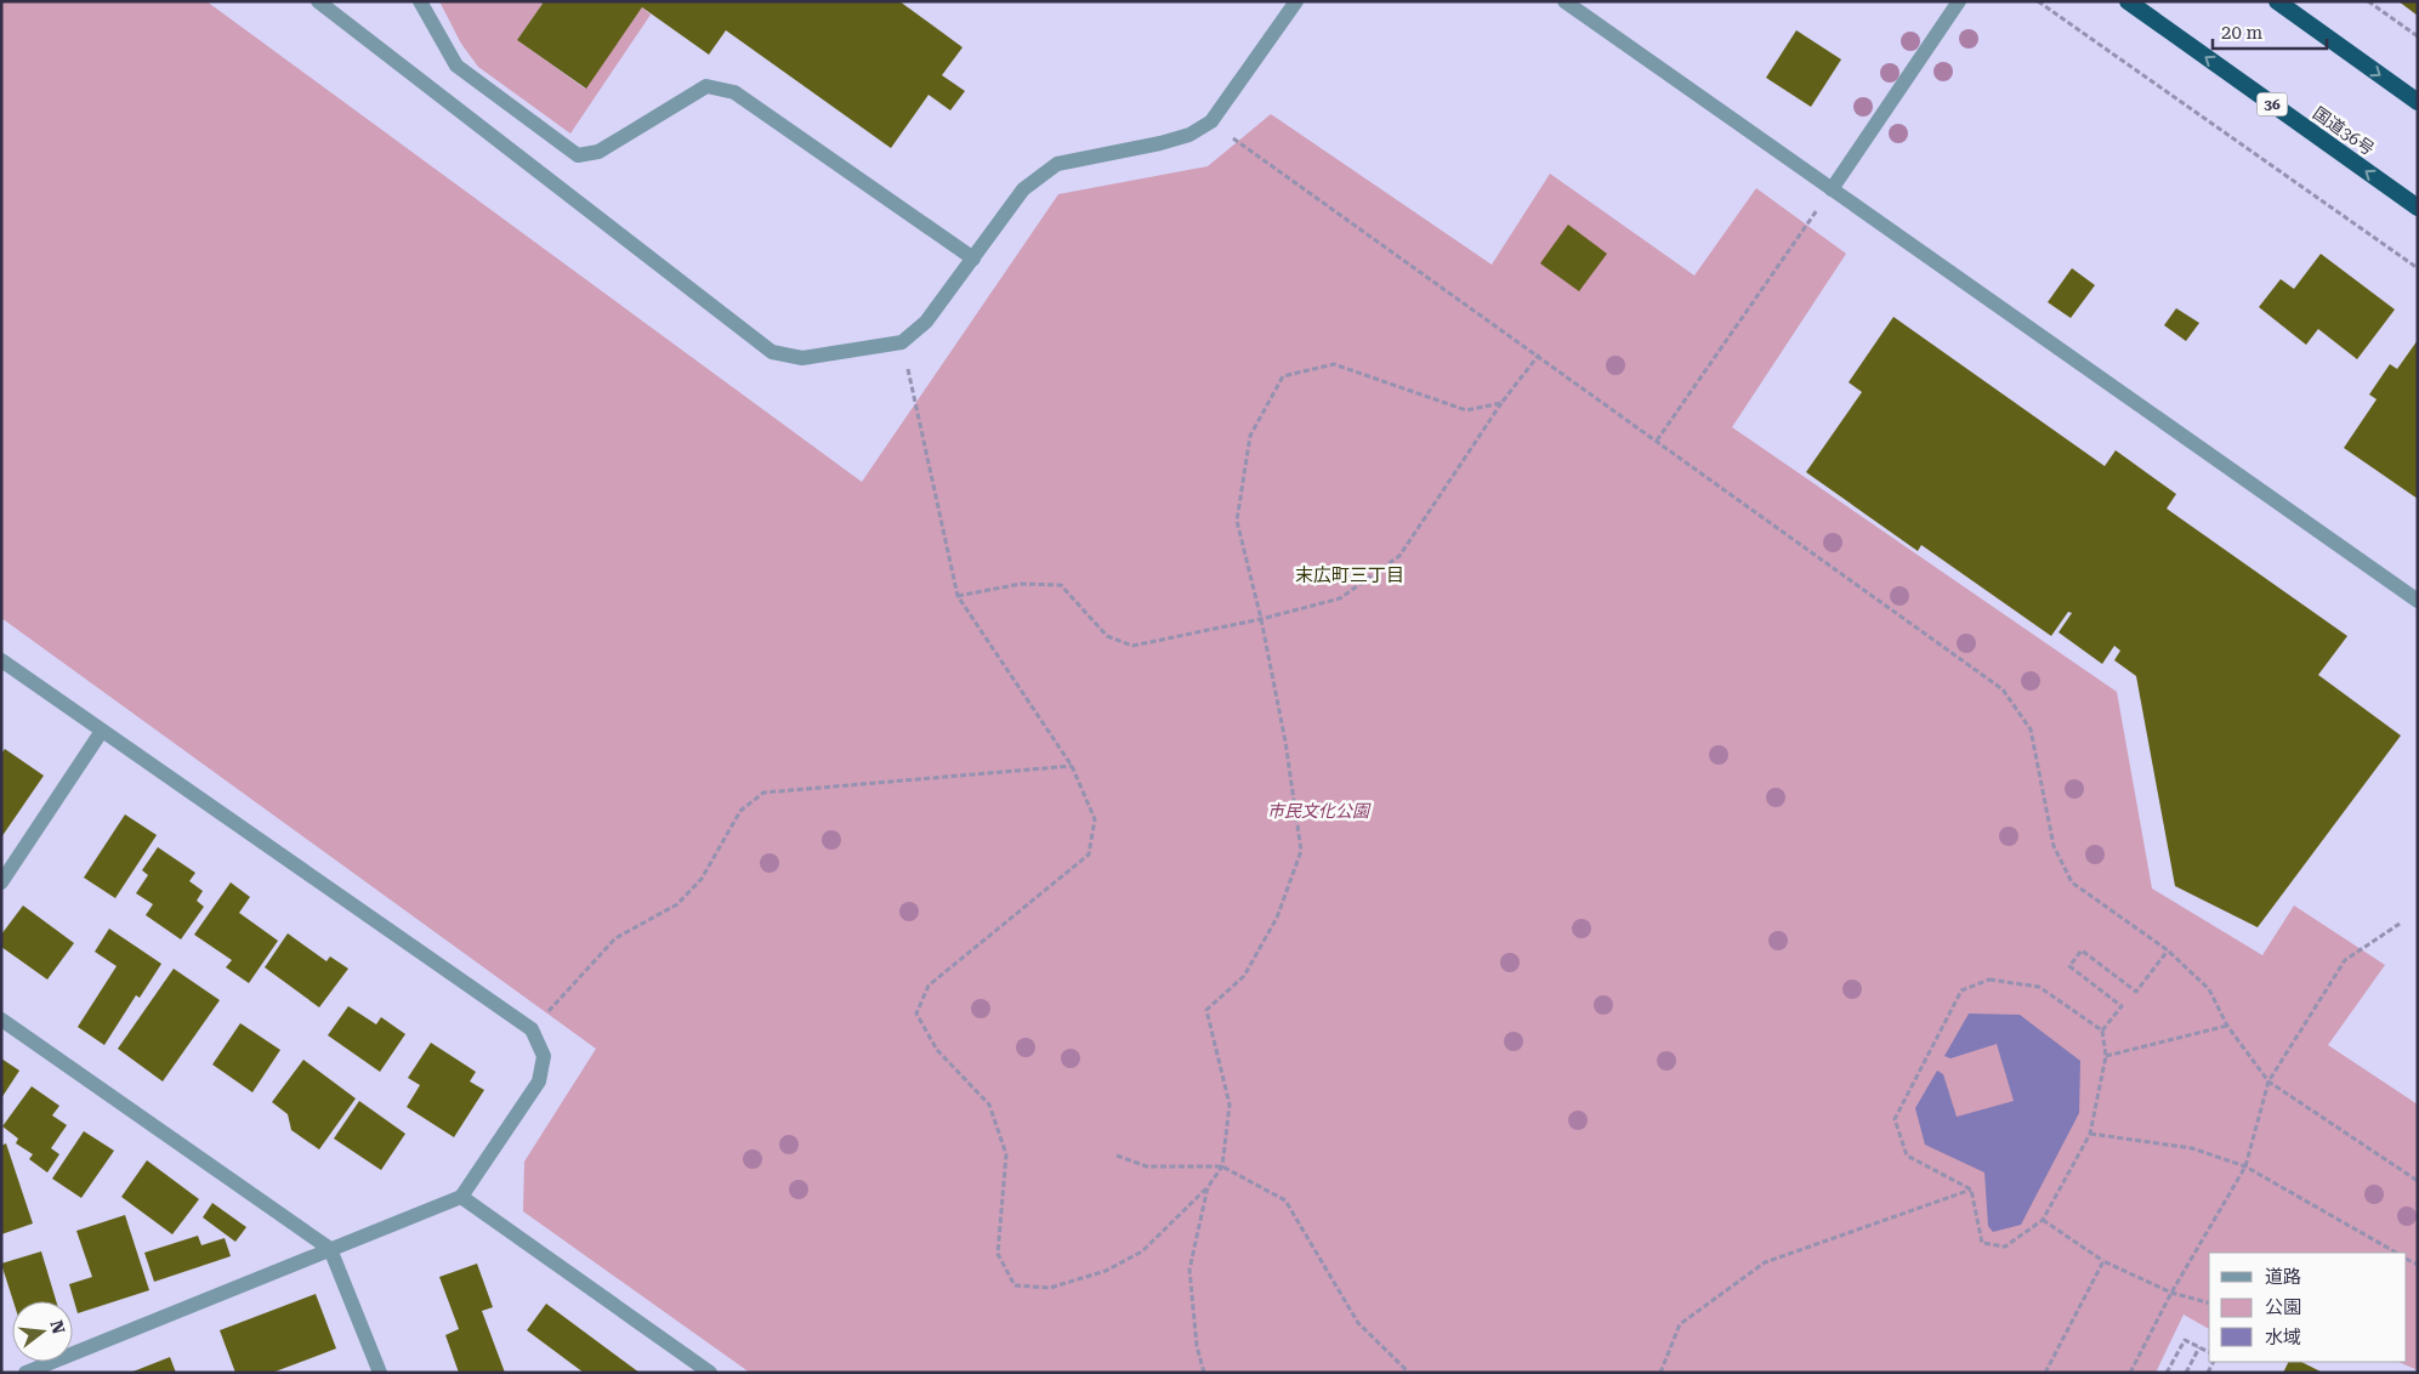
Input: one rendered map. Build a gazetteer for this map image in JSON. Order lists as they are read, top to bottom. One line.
{"streets":{"highway":["36","国道36号"]},"districts":["末広町三丁目"],"parks":["市民文化公園"],"legend":["道路","公園","水域"],"scale_bar":"20 m","north":"right"}
